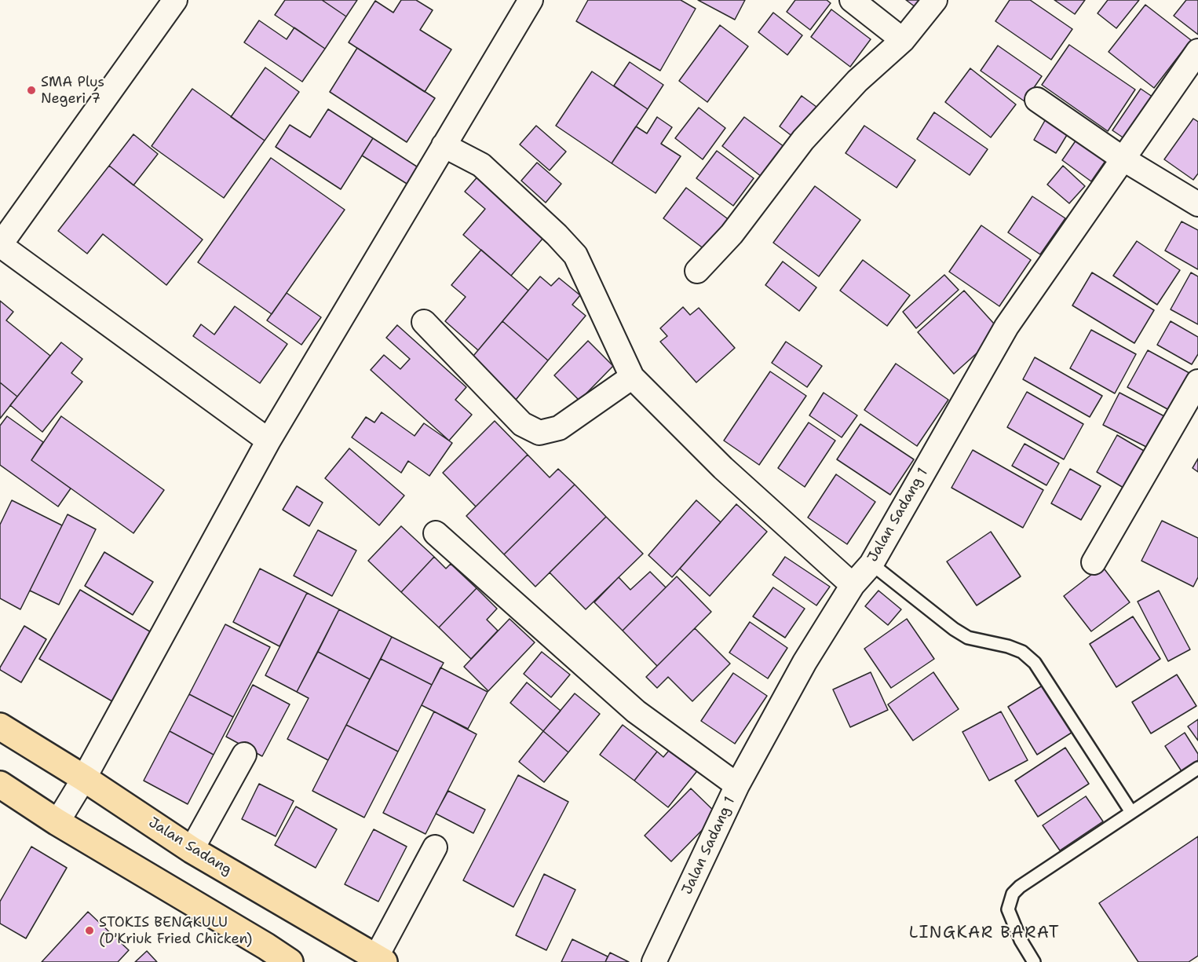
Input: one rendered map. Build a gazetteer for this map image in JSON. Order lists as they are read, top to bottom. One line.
{"streets":{"main road":["Jalan Sadang"],"street":["Jalan Sadang 1"]},"districts":["LINGKAR BARAT"],"places":["SMA Plus Negeri 7","STOKIS BENGKULU (D'Kriuk Fried Chicken)"]}
